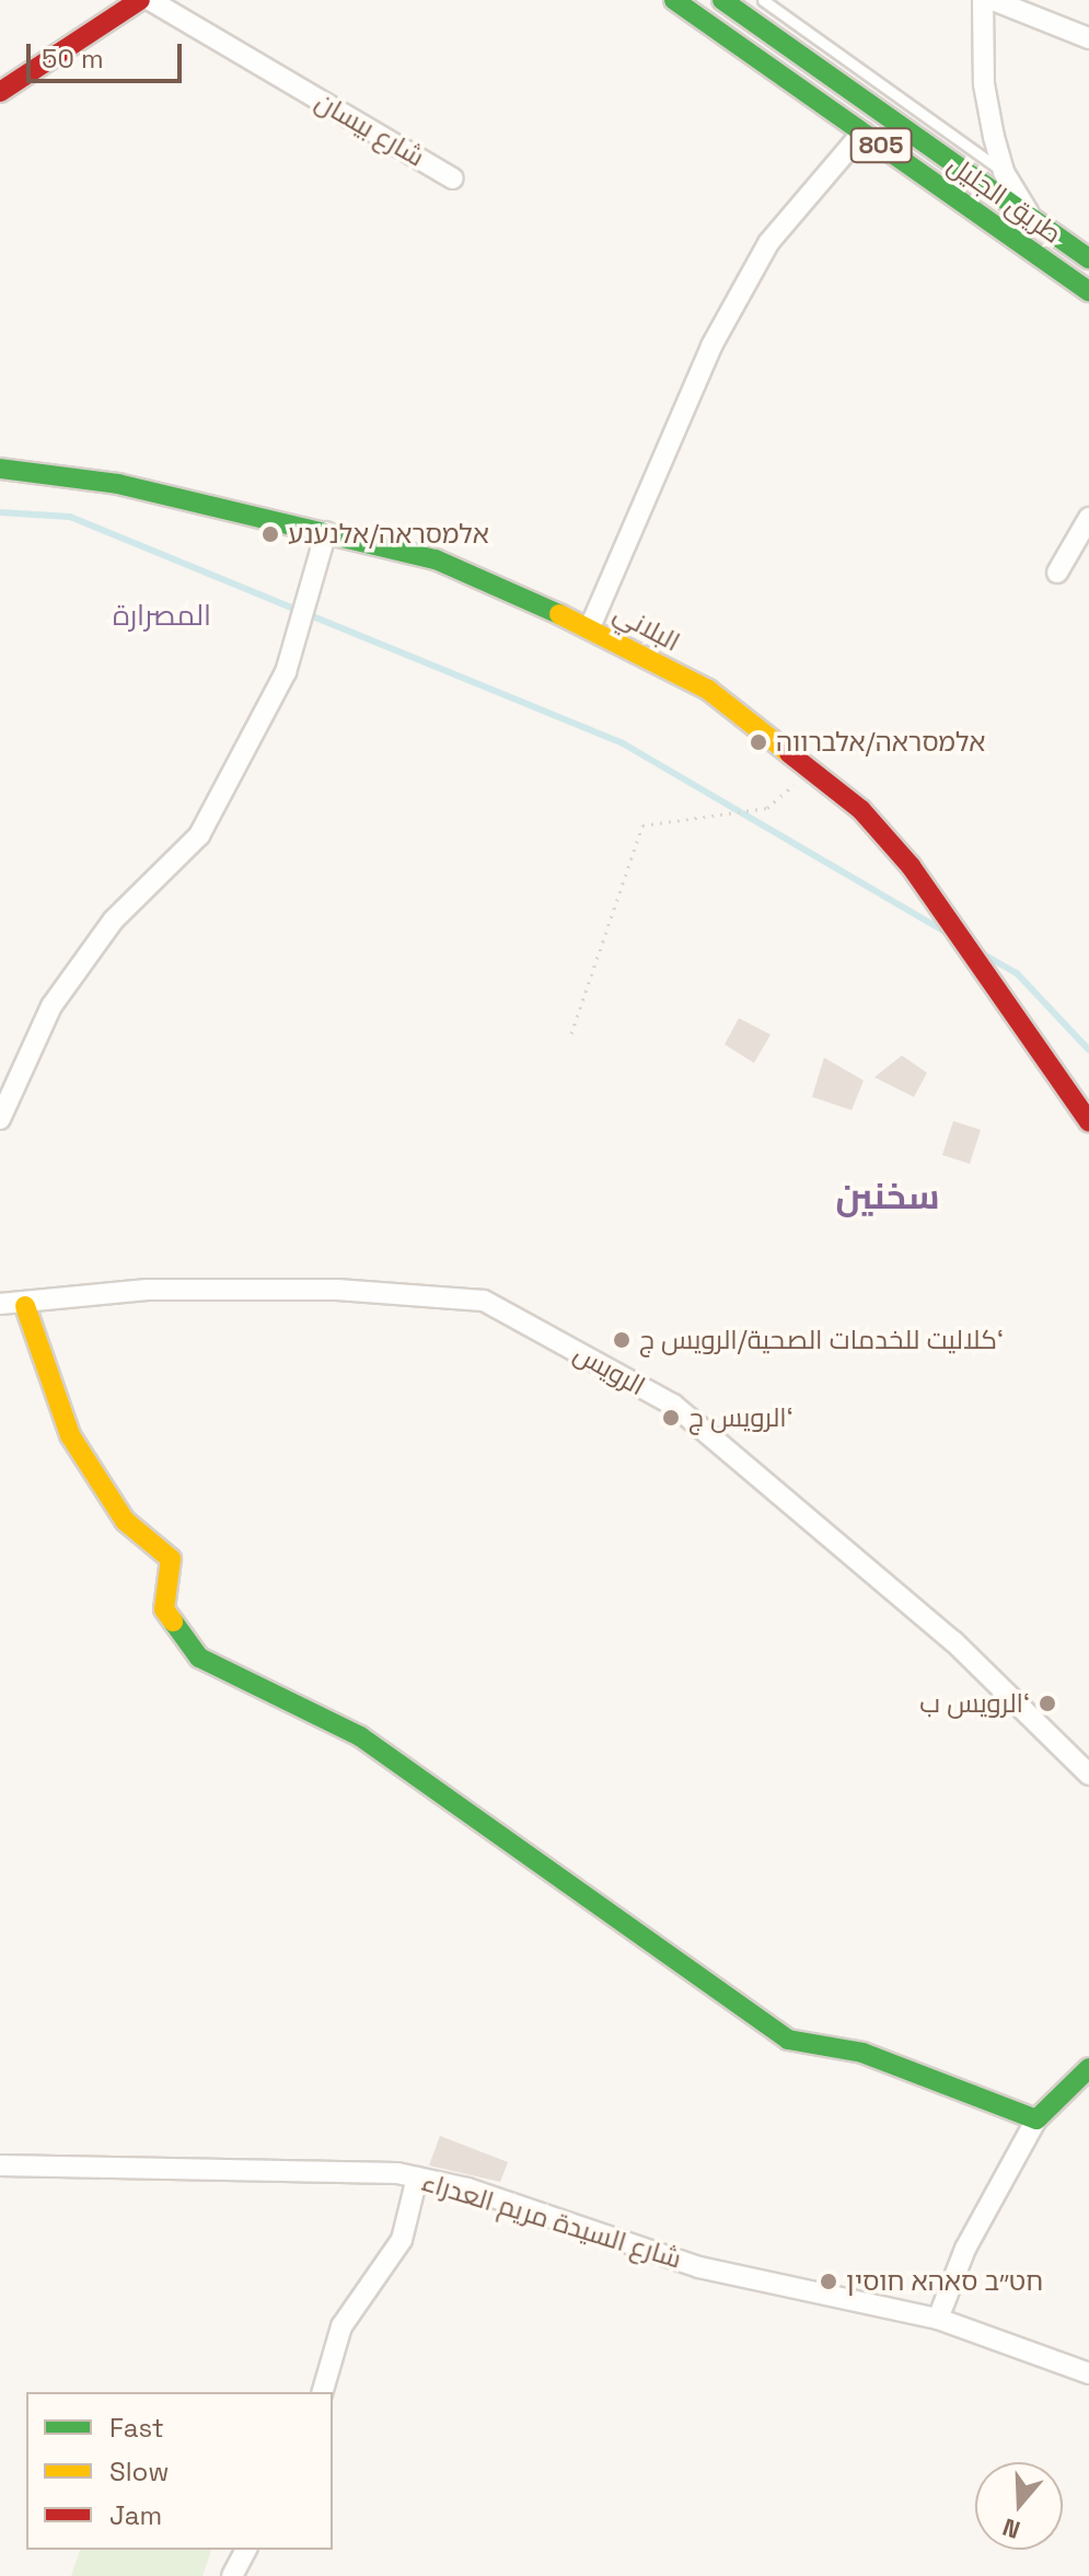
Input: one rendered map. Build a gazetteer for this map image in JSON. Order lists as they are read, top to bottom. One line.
{"streets":{"street":["شارع بيسان","805","طريق الجليل","البلاني","الرويس","شارع السيدة مريم العدراء"]},"districts":["المصرارة","سخنين"],"places":["אלמסראה/אלנענע","אלמסראה/אלברווה","كلاليت للخدمات الصحية/الرويس ج‘","الرويس ج‘","الرويس ب‘","חט״ב סאהא חוסין"],"legend":["Fast","Slow","Jam"],"scale_bar":"50 m","north":"bottom"}
